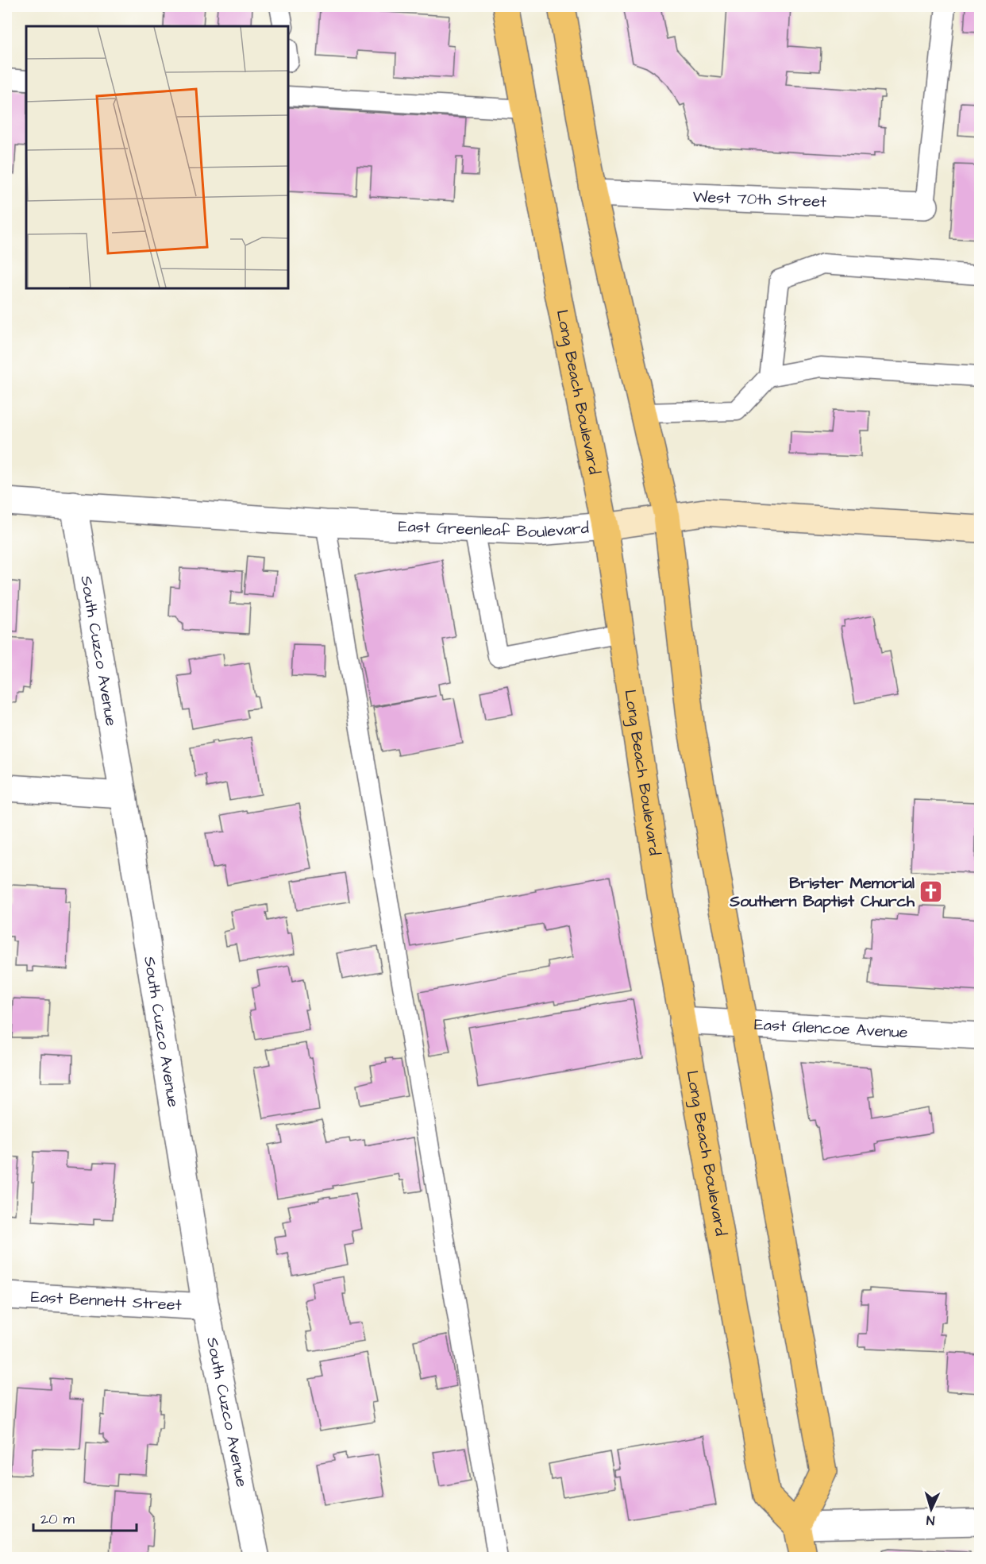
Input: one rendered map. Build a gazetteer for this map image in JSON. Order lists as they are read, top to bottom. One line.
{"streets":{"main road":["Long Beach Boulevard"],"street":["West 70th Street","East Greenleaf Boulevard","South Cuzco Avenue","East Glencoe Avenue","East Bennett Street"]},"crossings":[["Long Beach Boulevard","East Greenleaf Boulevard"],["Long Beach Boulevard","East Glencoe Avenue"],["East Greenleaf Boulevard","South Cuzco Avenue"],["South Cuzco Avenue","East Bennett Street"]],"places":{"church":["Brister Memorial Southern Baptist Church"]},"scale_bar":"20 m","north":"bottom"}
